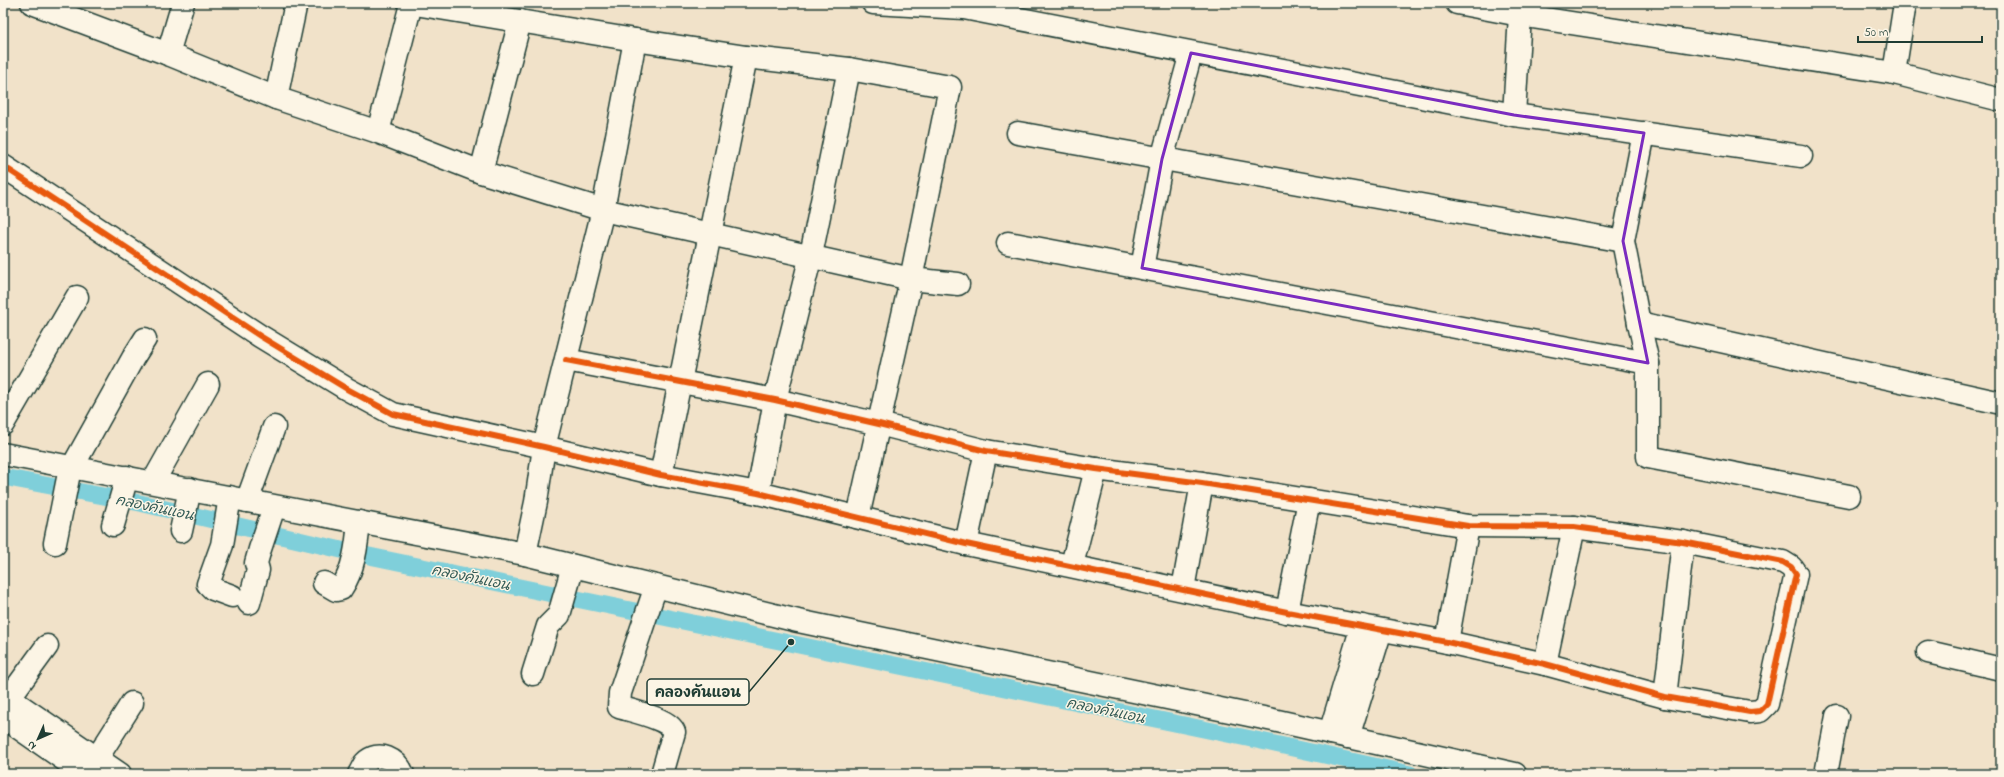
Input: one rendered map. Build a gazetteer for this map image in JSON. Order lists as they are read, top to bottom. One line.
{"water":["คลองคันแอน"],"places":["คลองคันแอน"],"scale_bar":"50 m","north":"bottom left"}
